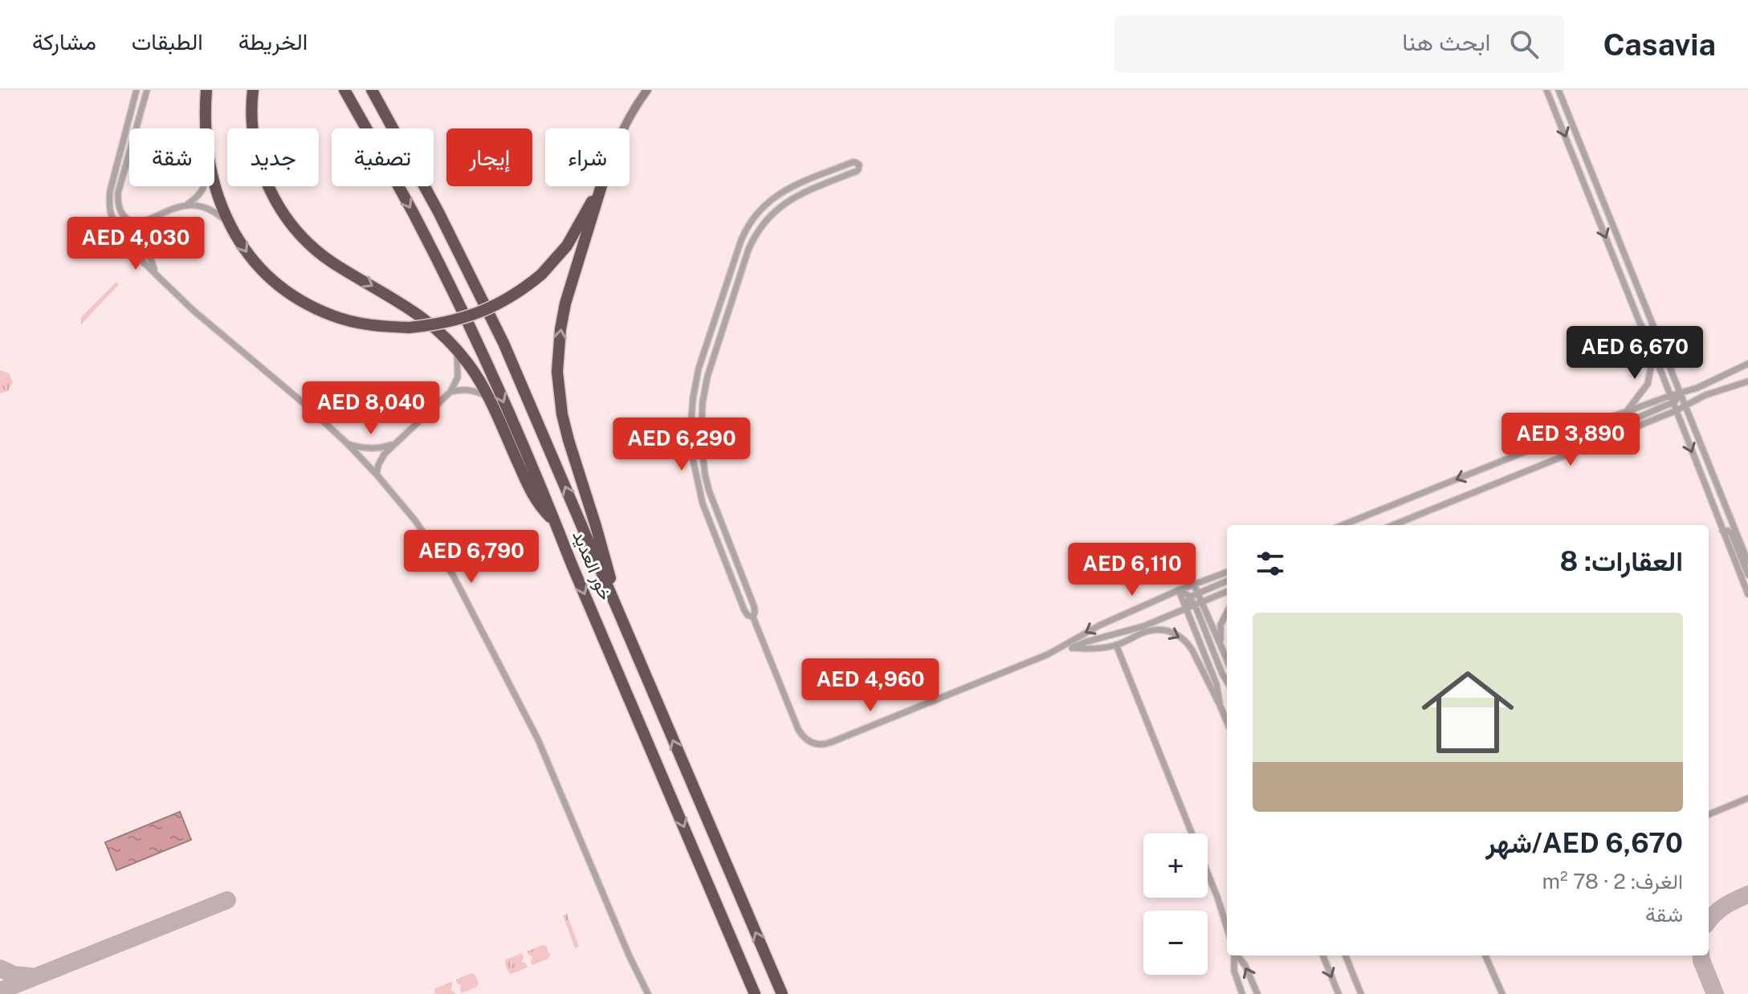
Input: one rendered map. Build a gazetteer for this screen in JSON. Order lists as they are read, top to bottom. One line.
{"streets":{"highway":["خور العديد"]},"page":{"header":"Casavia","search":"ابحث هنا","nav":["الخريطة","الطبقات","مشاركة"],"chip":["شراء","إيجار","تصفية","جديد","شقة"],"price":["AED 4,030","AED 6,670","AED 8,040","AED 3,890","AED 6,290","AED 6,790","AED 6,110","AED 4,960"],"heading":"العقارات: 8","list":[{"name":"AED 6,670/شهر","note":"الغرف: 2 · 78 m² · شقة"}],"map_buttons":["+","−"]}}
